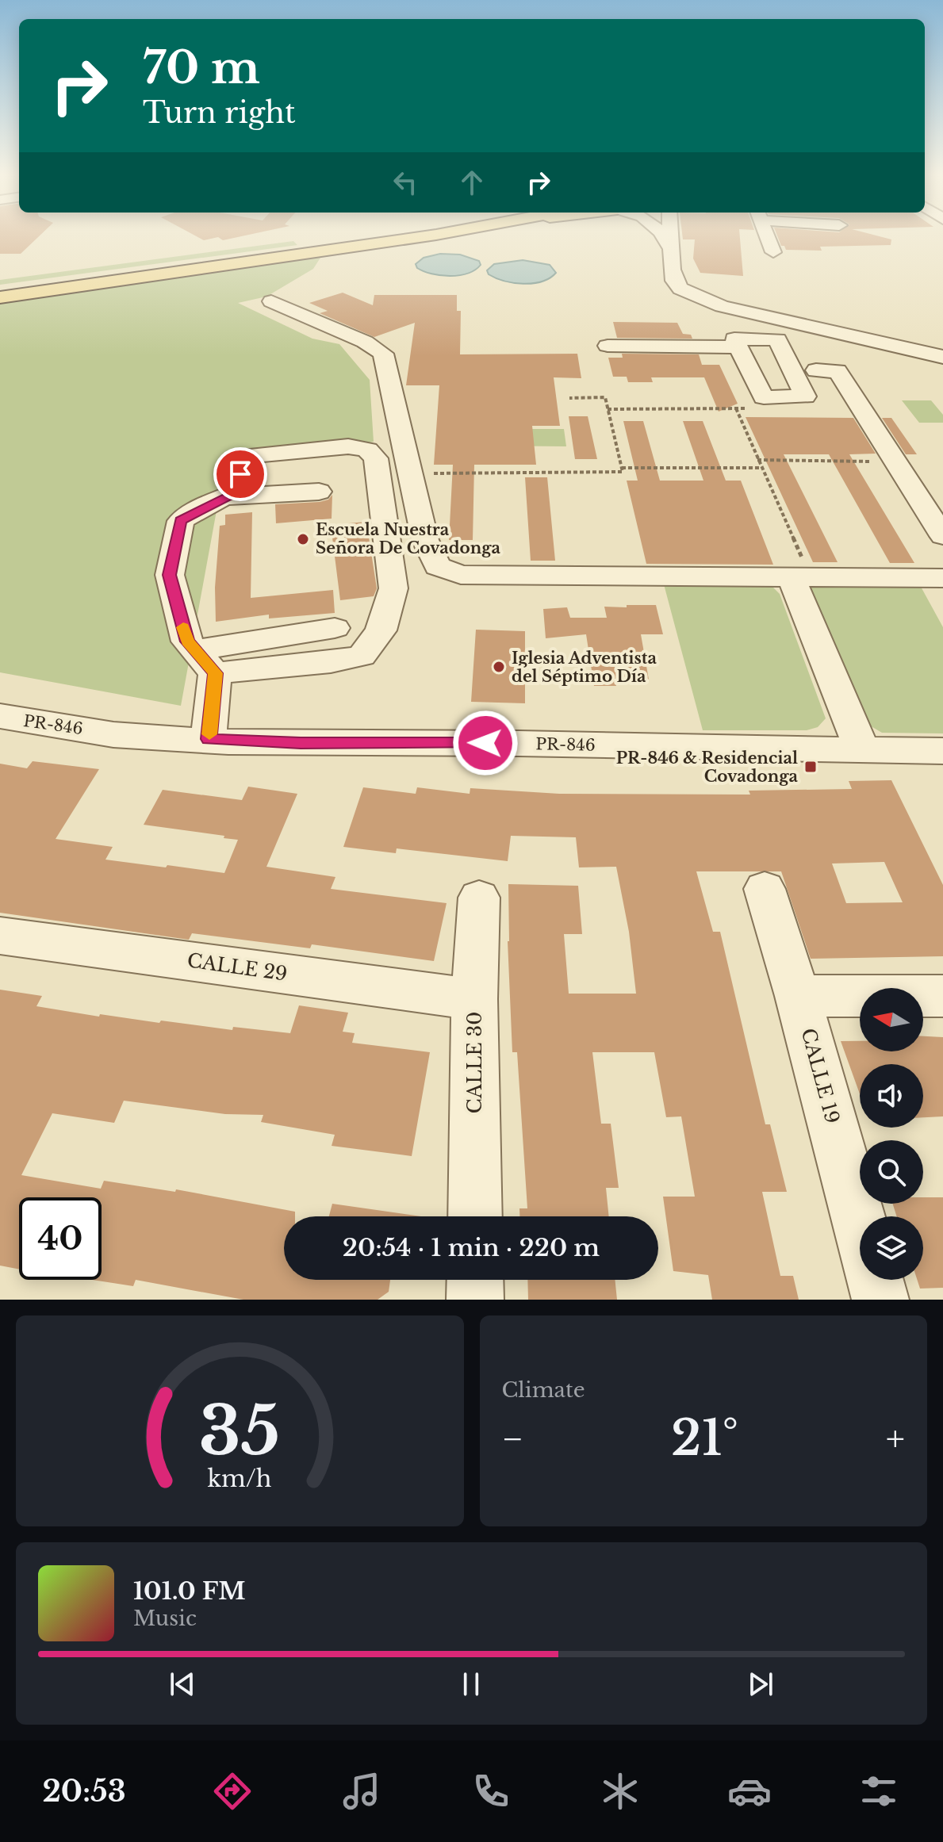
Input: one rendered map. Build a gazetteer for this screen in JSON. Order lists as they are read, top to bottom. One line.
{"streets":{"street":["PR-846","CALLE 29","CALLE 30","CALLE 19"]},"crossings":[["CALLE 29","CALLE 30"]],"places":{"other":["Escuela Nuestra Señora De Covadonga","Iglesia Adventista del Séptimo Día"],"transit":["PR-846 & Residencial Covadonga"]},"north":"left","page":{"turn":["70 m","Turn right"],"limit":"40","trip":"20:54 · 1 min · 220 m","tile":"Climate","heat":["−","21°","+"],"song":["101.0 FM","Music"],"tabs":"20:53","gauge":["35","km/h"]}}
